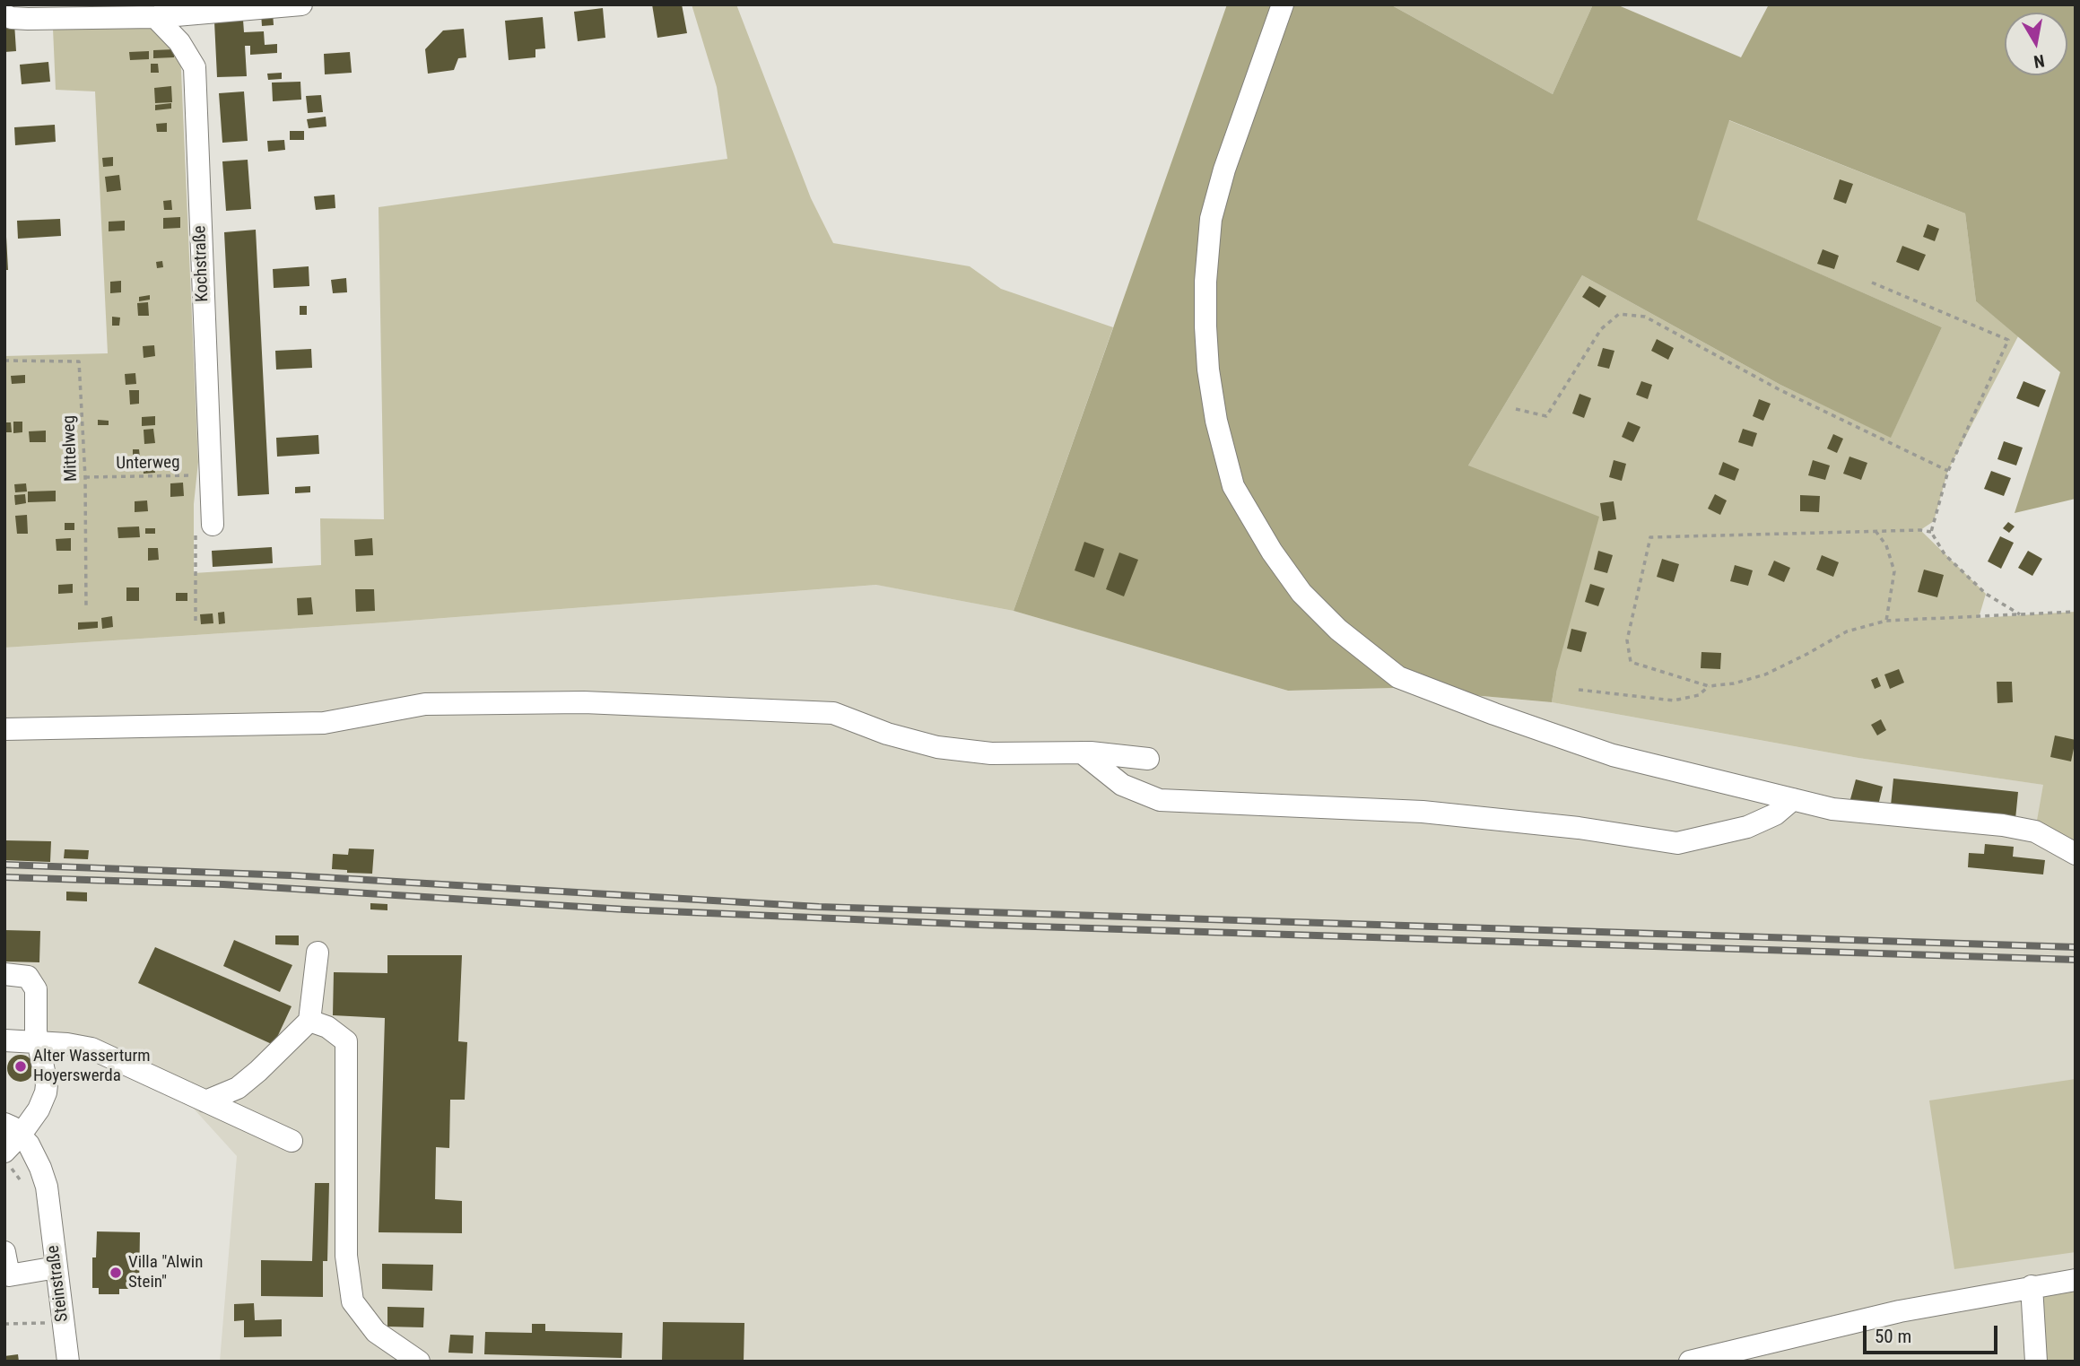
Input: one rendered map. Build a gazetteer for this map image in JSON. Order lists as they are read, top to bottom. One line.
{"streets":{"street":["Kochstraße","Steinstraße"],"path":["Mittelweg","Unterweg"]},"crossings":[["Kochstraße","Unterweg"],["Mittelweg","Unterweg"]],"places":["Alter Wasserturm Hoyerswerda","Villa \"Alwin Stein\""],"scale_bar":"50 m","north":"bottom"}
